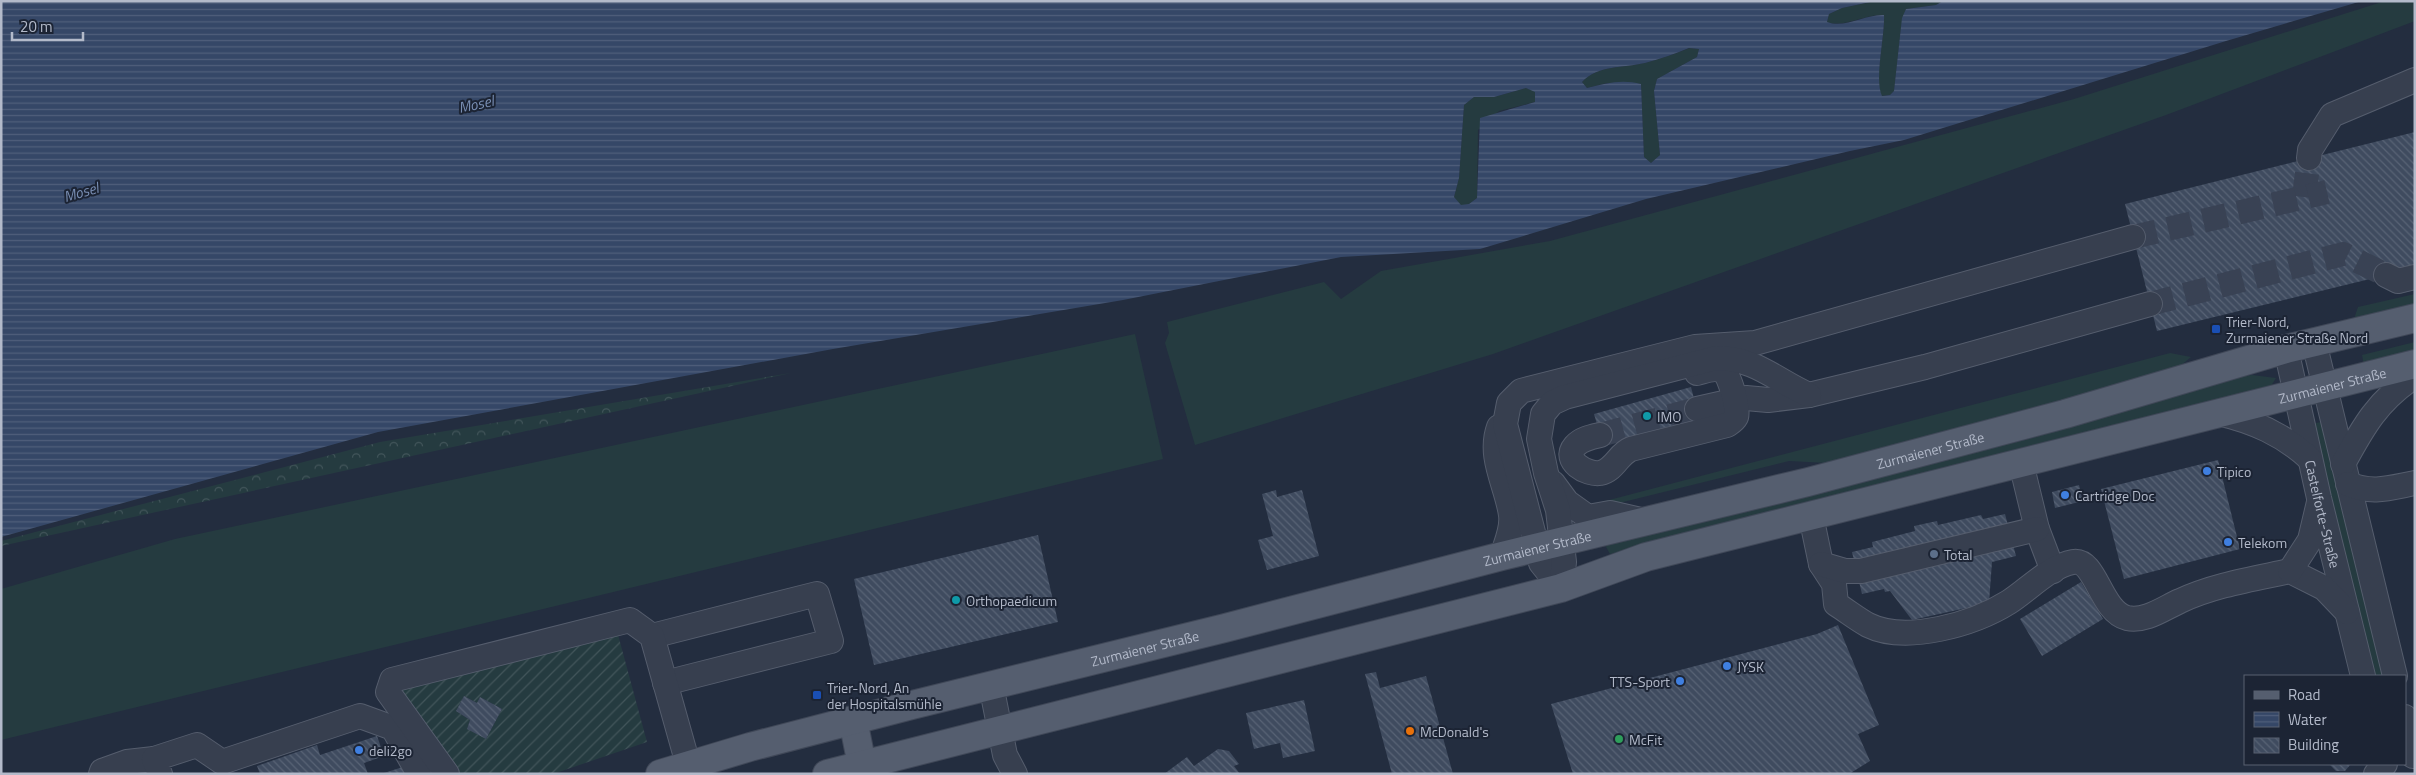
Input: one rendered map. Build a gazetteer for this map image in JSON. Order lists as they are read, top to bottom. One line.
{"streets":{"main road":["Zurmaiener Straße"],"street":["Castelforte-Straße"]},"crossings":[["Zurmaiener Straße","Castelforte-Straße"]],"water":["Mosel"],"places":{"transit":["Trier-Nord, Zurmaiener Straße Nord","Trier-Nord, An der Hospitalsmühle"],"other":["IMO","Tipico","Cartridge Doc","Telekom","Total","Orthopaedicum","JYSK","TTS-Sport","McDonald's","McFit","deli2go"]},"legend":["Road","Water","Building"],"scale_bar":"20 m"}
